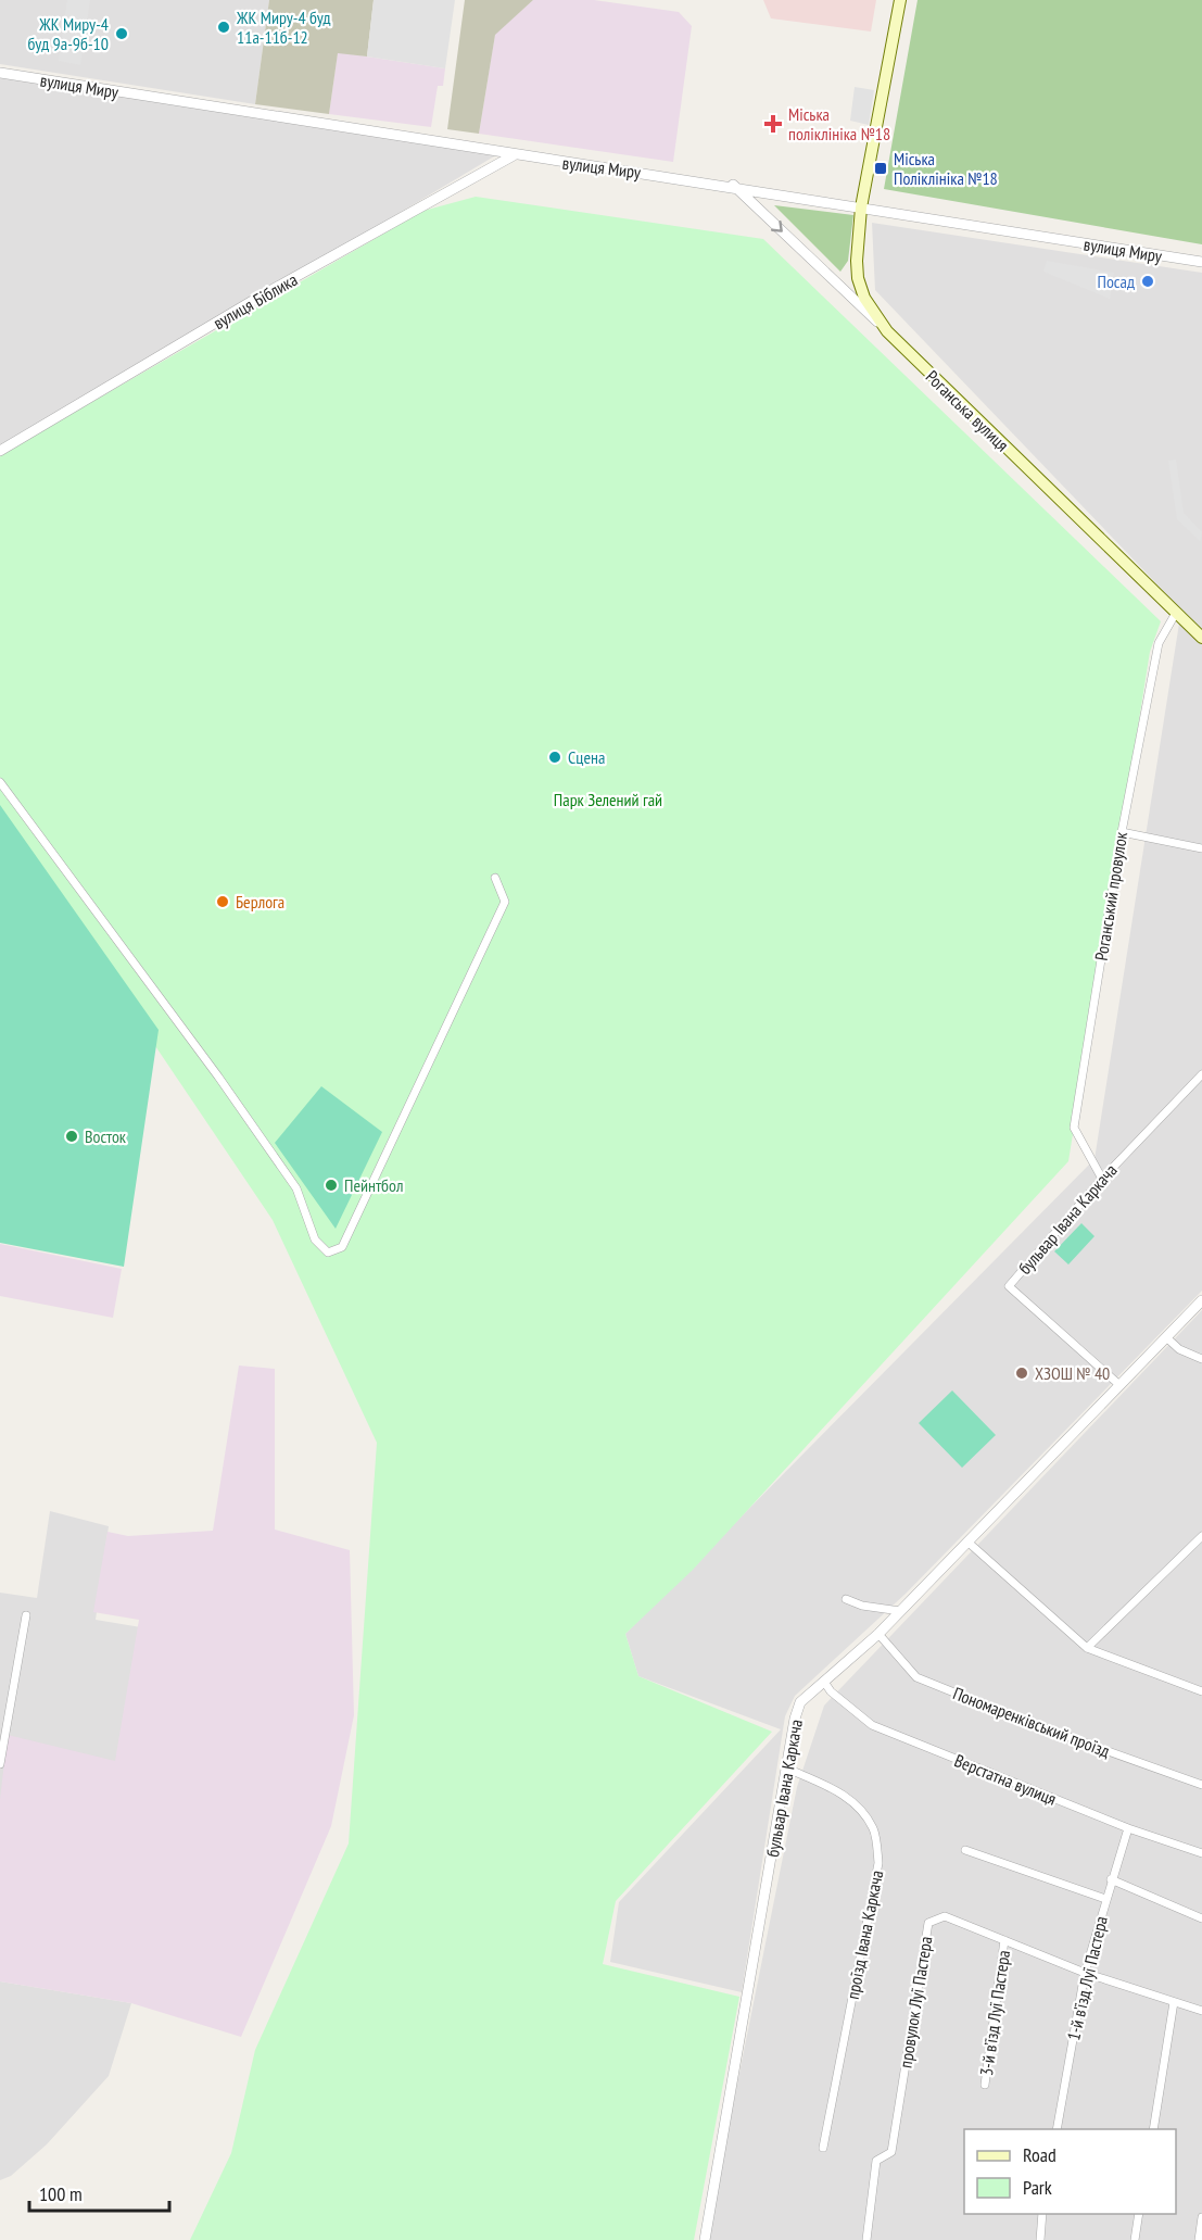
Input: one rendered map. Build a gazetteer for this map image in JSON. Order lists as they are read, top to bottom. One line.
{"streets":{"main road":["Роганська вулиця"],"street":["вулиця Миру","вулиця Біблика","Роганський провулок","бульвар Івана Каркача","Пономаренківський проїзд","Верстатна вулиця","проїзд Івана Каркача","1-й в’їзд Луї Пастера","провулок Луї Пастера","3-й в’їзд Луї Пастера"]},"crossings":[["вулиця Миру","вулиця Біблика"],["вулиця Миру","Роганська вулиця"],["Роганська вулиця","Роганський провулок"],["Роганський провулок","бульвар Івана Каркача"],["бульвар Івана Каркача","Пономаренківський проїзд"],["бульвар Івана Каркача","Верстатна вулиця"],["бульвар Івана Каркача","проїзд Івана Каркача"],["Верстатна вулиця","1-й в’їзд Луї Пастера"],["1-й в’їзд Луї Пастера","провулок Луї Пастера"],["провулок Луї Пастера","3-й в’їзд Луї Пастера"]],"parks":["Парк Зелений гай"],"places":{"other":["ЖК Миру-4 буд 11а-11б-12","ЖК Миру-4 буд 9а-9б-10","Посад","Сцена","Берлога","Восток","Пейнтбол","ХЗОШ № 40"],"health":["Міська поліклініка №18"],"transit":["Міська Поліклініка №18"]},"legend":["Road","Park"],"scale_bar":"100 m"}
